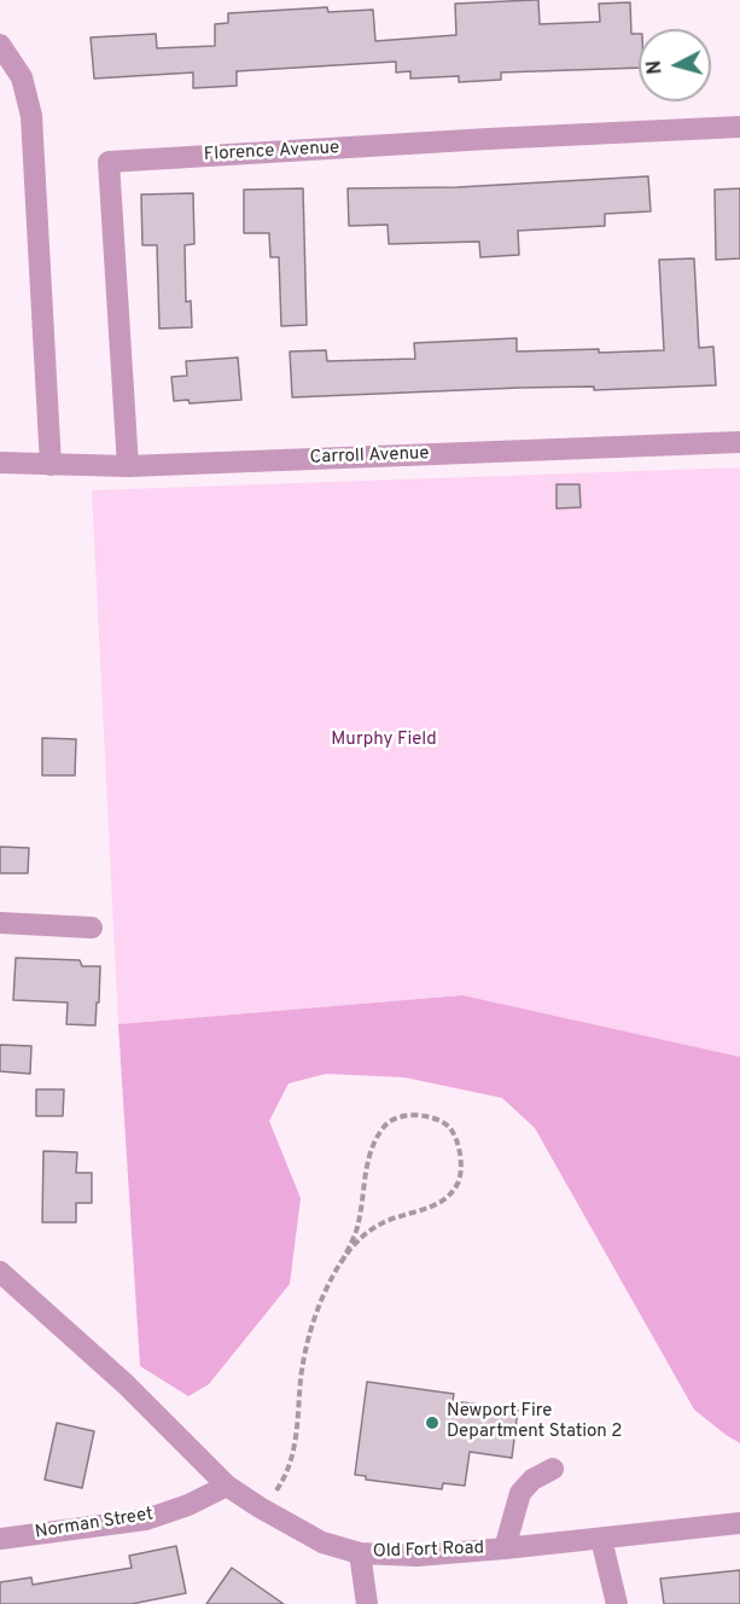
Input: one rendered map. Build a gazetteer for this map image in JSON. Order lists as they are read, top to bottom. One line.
{"streets":{"street":["Florence Avenue","Carroll Avenue","Norman Street","Old Fort Road"]},"crossings":[["Florence Avenue","Carroll Avenue"],["Norman Street","Old Fort Road"]],"parks":["Murphy Field"],"places":["Newport Fire Department Station 2"],"north":"left"}
